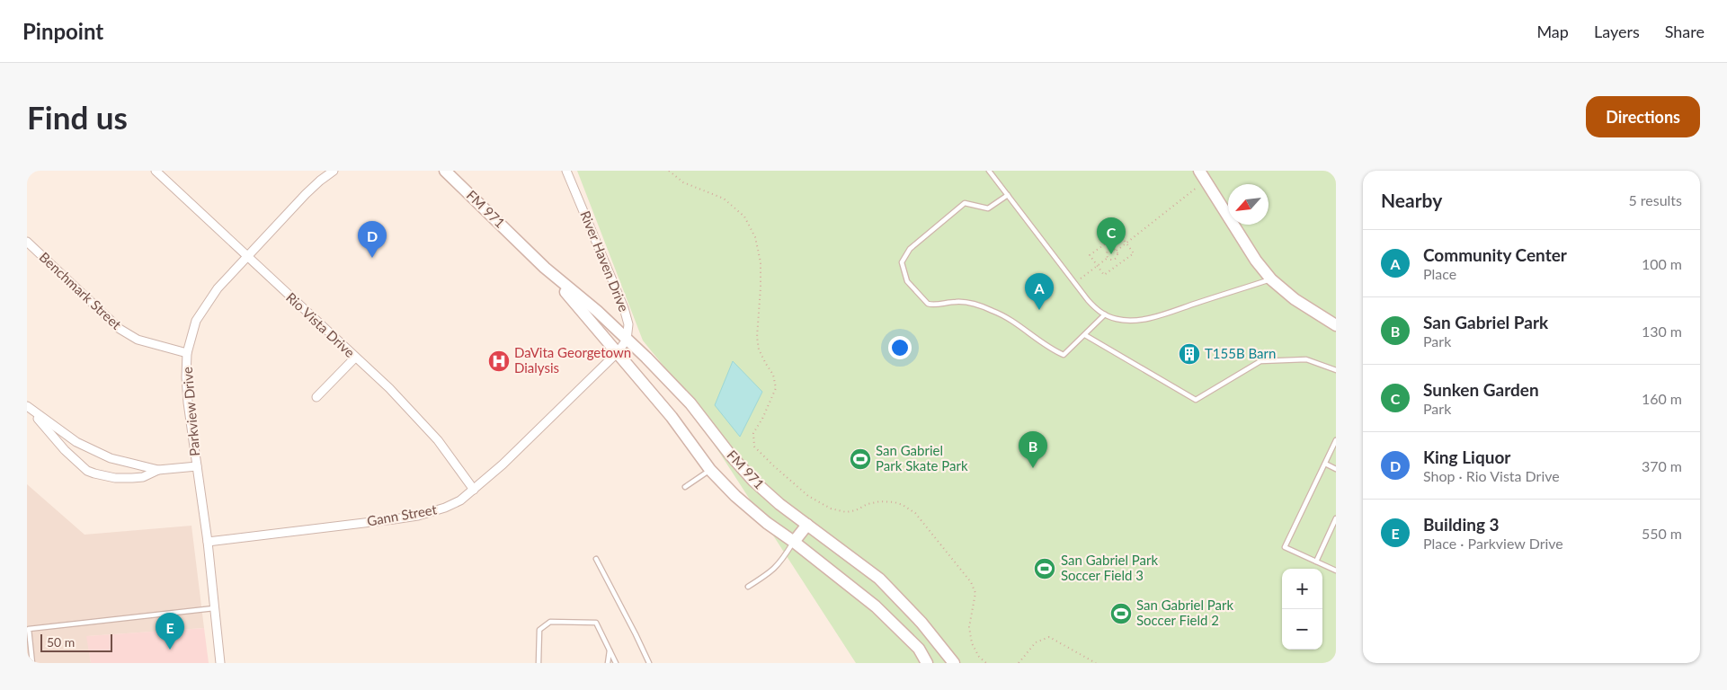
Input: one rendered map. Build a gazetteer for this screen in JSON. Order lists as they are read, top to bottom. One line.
{"streets":{"main road":["FM 971"],"street":["River Haven Drive","Benchmark Street","Rio Vista Drive","Parkview Drive","Gann Street"]},"crossings":[["FM 971","River Haven Drive"],["FM 971","Gann Street"],["Benchmark Street","Parkview Drive"],["Rio Vista Drive","Parkview Drive"],["Rio Vista Drive","Gann Street"],["Parkview Drive","Gann Street"]],"places":{"building":["T155B Barn"],"hospital":["DaVita Georgetown Dialysis"],"sports":["San Gabriel Park Skate Park","San Gabriel Park Soccer Field 3","San Gabriel Park Soccer Field 2"]},"scale_bar":"50 m","north":"bottom left","page":{"header":"Pinpoint","nav":["Map","Layers","Share"],"buttons":"Directions","title":"Find us","heading":["Nearby","5 results"],"pins":["C","D","A","B","E"],"list":[{"mark":"A","name":"Community Center","note":"Place","value":"100 m"},{"mark":"B","name":"San Gabriel Park","note":"Park","value":"130 m"},{"mark":"C","name":"Sunken Garden","note":"Park","value":"160 m"},{"mark":"D","name":"King Liquor","note":"Shop · Rio Vista Drive","value":"370 m"},{"mark":"E","name":"Building 3","note":"Place · Parkview Drive","value":"550 m"}],"map_buttons":["+","−"],"scale":"50 m"}}
